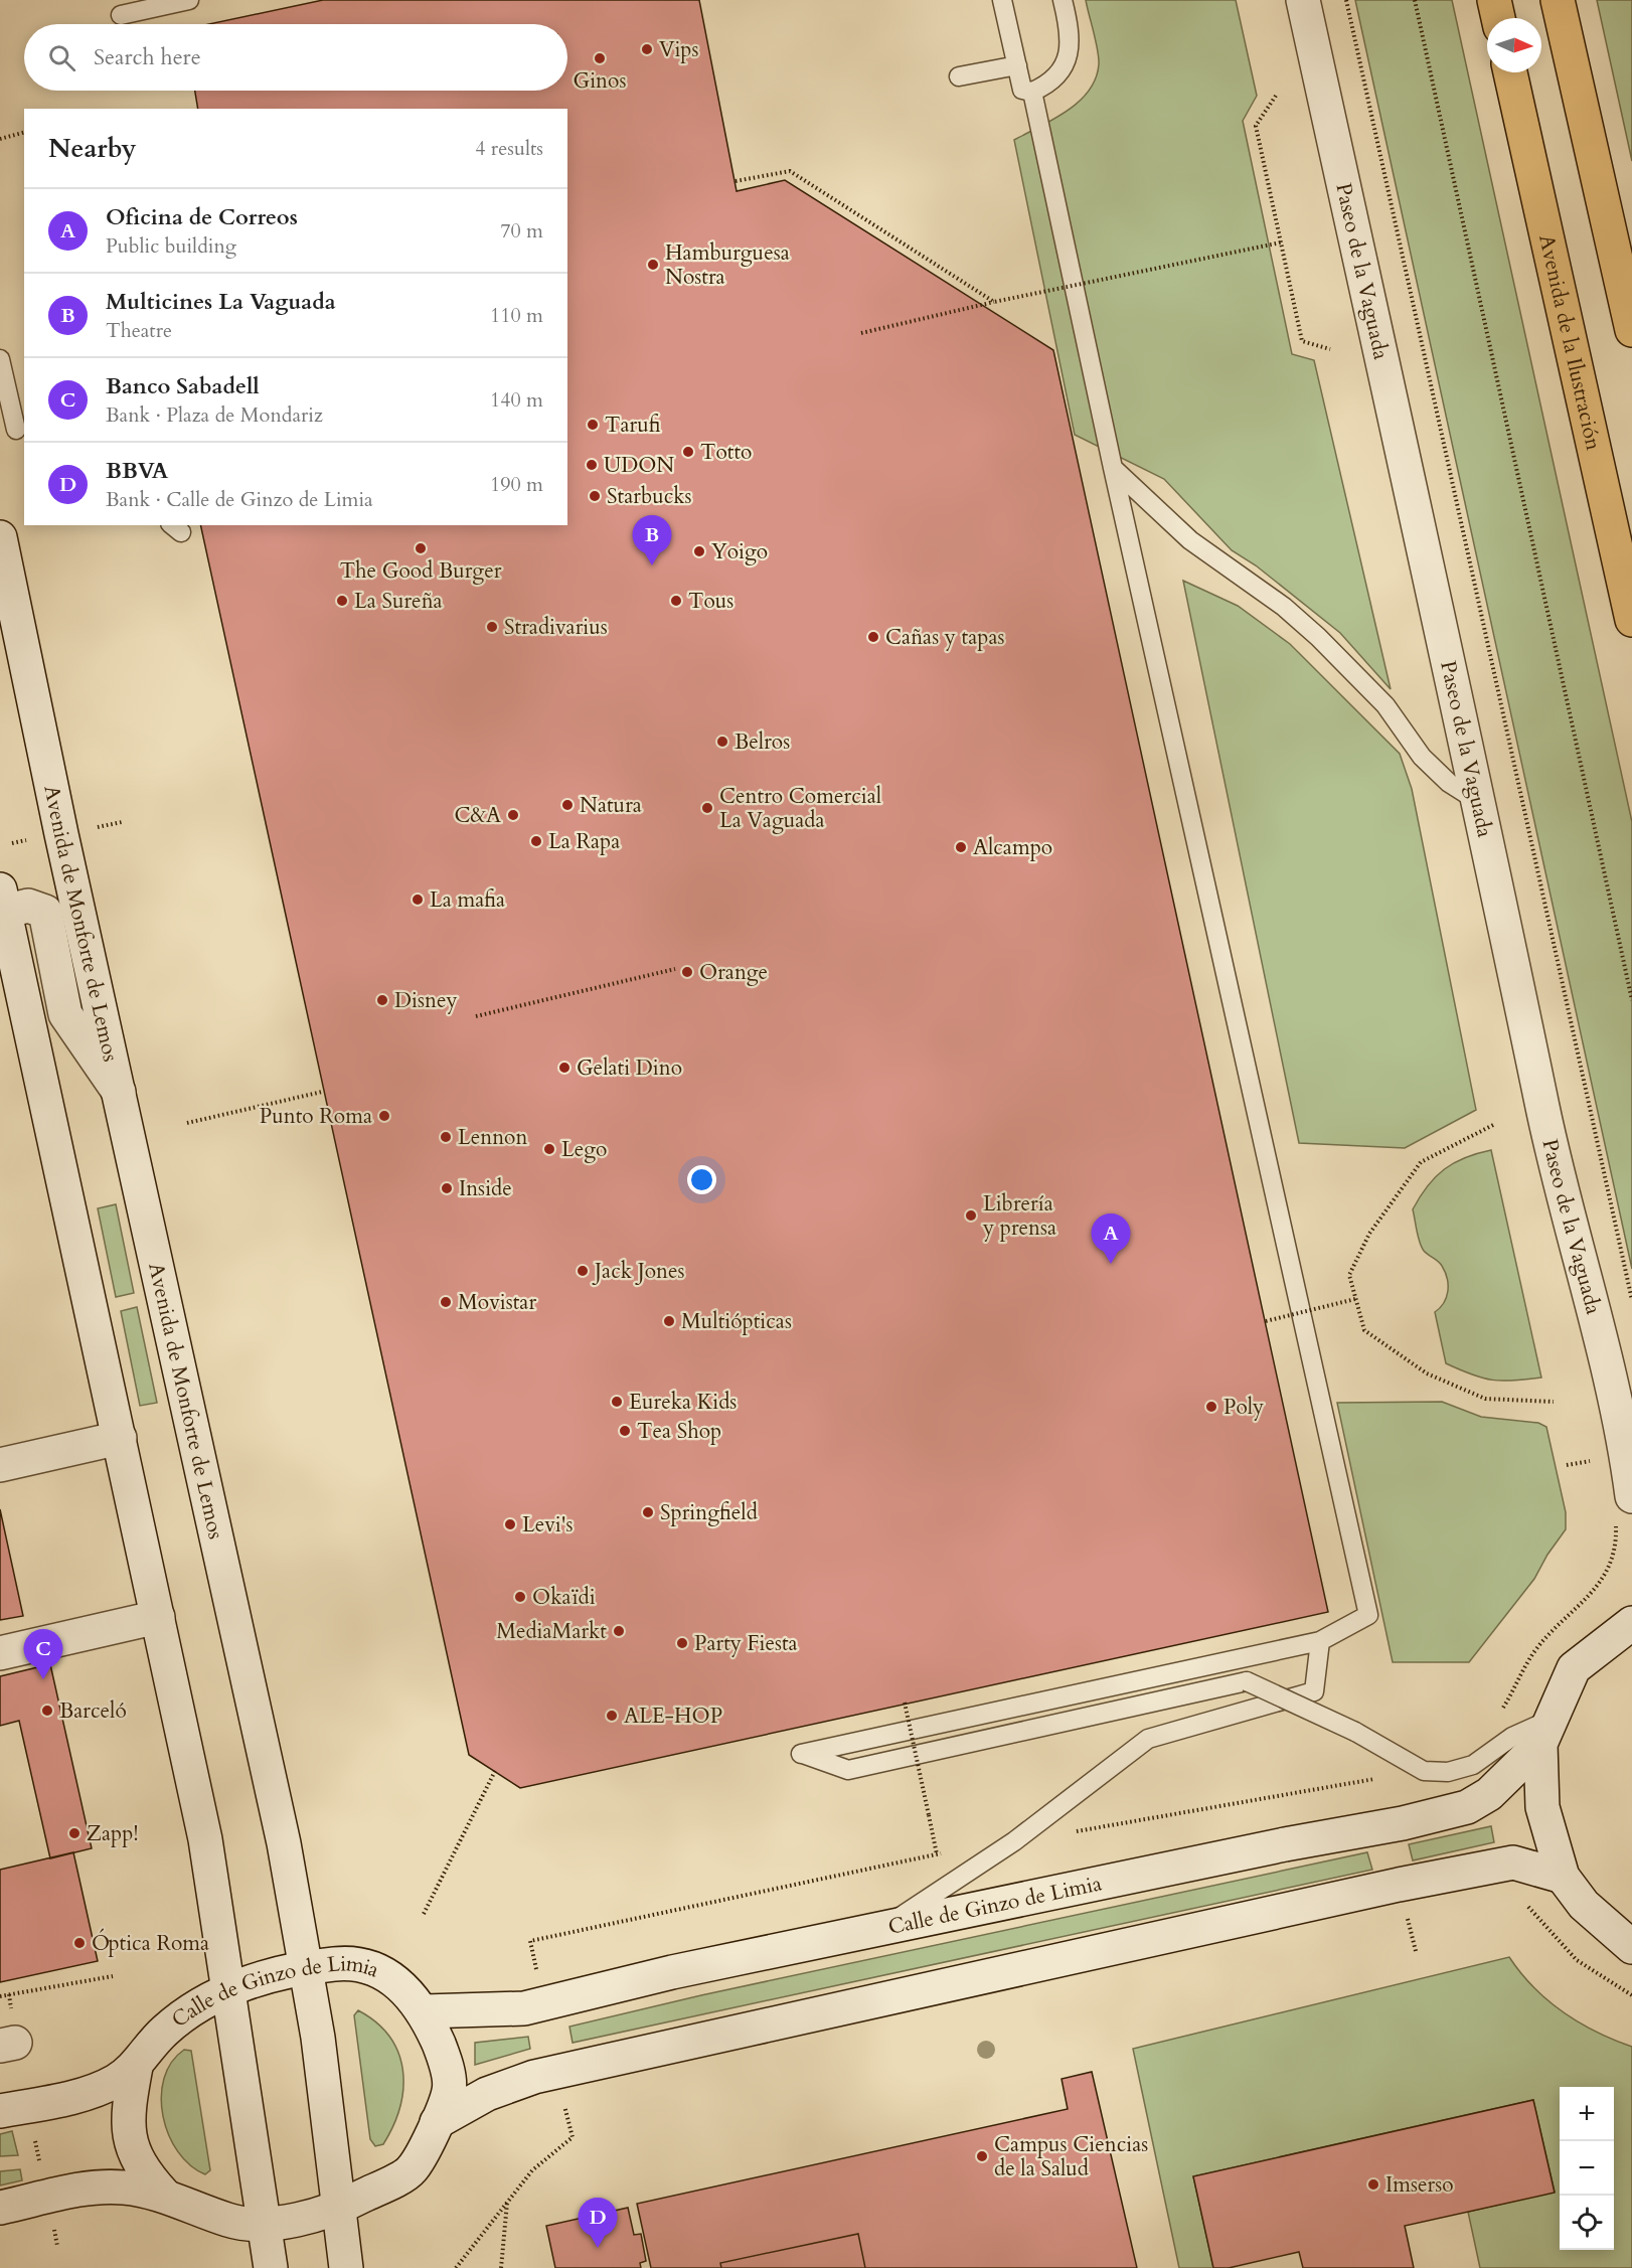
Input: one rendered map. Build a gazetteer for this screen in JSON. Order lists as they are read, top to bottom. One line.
{"streets":{"highway":["Avenida de la Ilustración"],"street":["Paseo de la Vaguada","Avenida de Monforte de Lemos","Calle de Ginzo de Limia"]},"crossings":[["Avenida de Monforte de Lemos","Calle de Ginzo de Limia"]],"places":["Vips","Ginos","Hamburguesa Nostra","Tarufi","Totto","UDON","Starbucks","The Good Burger","Yoigo","La Sureña","Tous","Stradivarius","Cañas y tapas","Belros","Natura","Centro Comercial La Vaguada","C&A","La Rapa","Alcampo","La mafia","Orange","Disney","Gelati Dino","Punto Roma","Lennon","Lego","Inside","Librería y prensa","Jack Jones","Movistar","Multiópticas","Eureka Kids","Poly","Tea Shop","Springfield","Levi's","Okaïdi","MediaMarkt","Party Fiesta","Barceló","ALE-HOP","Zapp!","Óptica Roma","Campus Ciencias de la Salud","Imserso"],"north":"right","page":{"search":"Search here","heading":["Nearby","4 results"],"list":[{"mark":"A","name":"Oficina de Correos","note":"Public building","value":"70 m"},{"mark":"B","name":"Multicines La Vaguada","note":"Theatre","value":"110 m"},{"mark":"C","name":"Banco Sabadell","note":"Bank · Plaza de Mondariz","value":"140 m"},{"mark":"D","name":"BBVA","note":"Bank · Calle de Ginzo de Limia","value":"190 m"}],"pins":["B","A","C","D"],"map_buttons":["+","−"]}}
